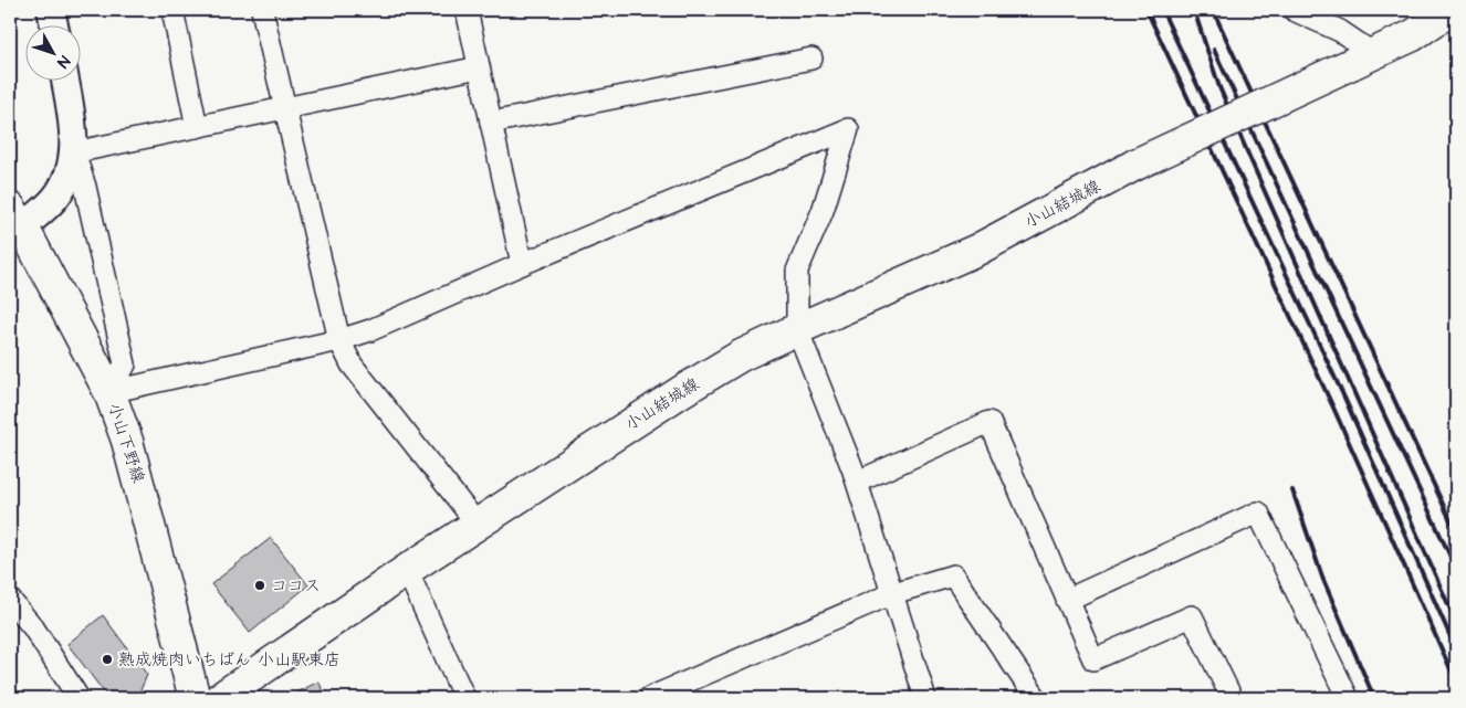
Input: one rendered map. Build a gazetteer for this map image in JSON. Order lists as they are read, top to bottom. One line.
{"streets":{"main road":["小山結城線","小山下野線"]},"places":["ココス","熟成焼肉いちばん 小山駅東店"],"north":"bottom right"}
